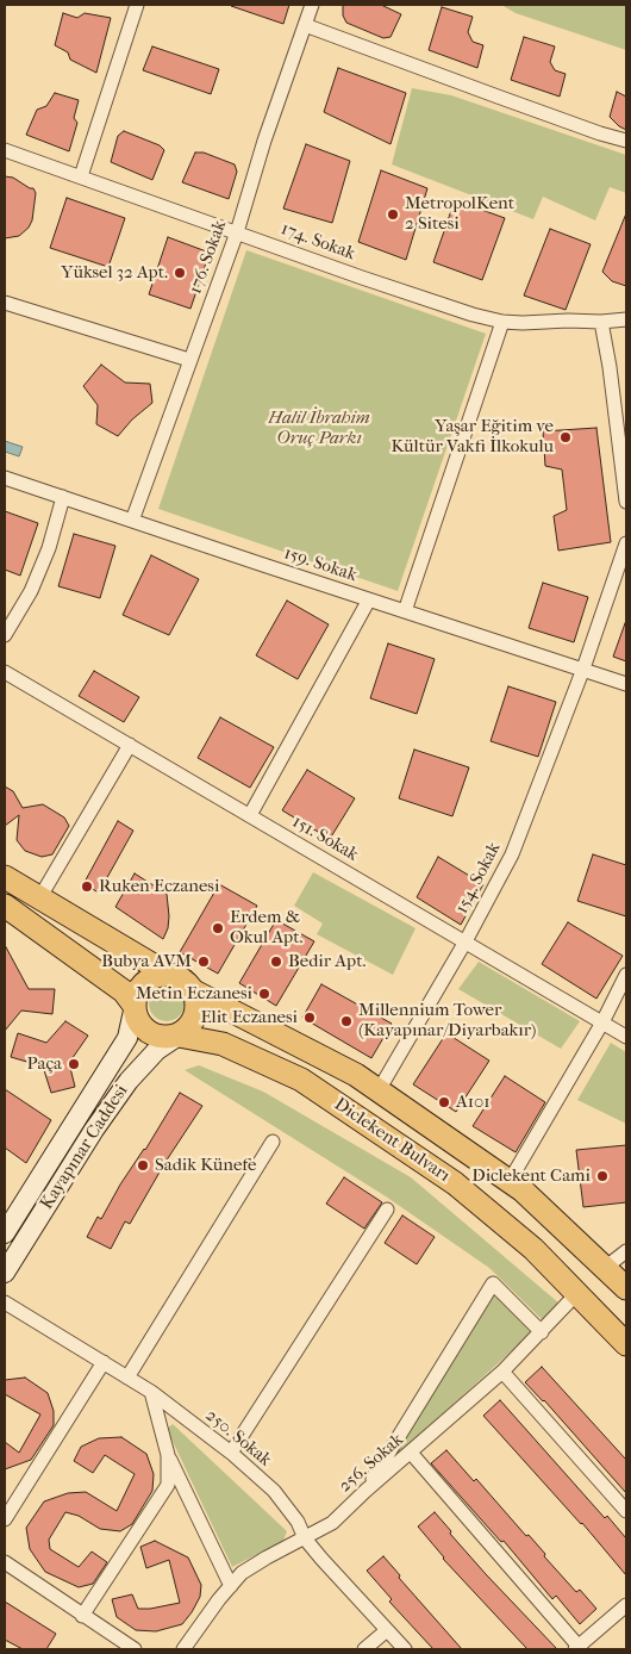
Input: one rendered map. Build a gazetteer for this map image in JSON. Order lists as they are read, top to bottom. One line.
{"streets":{"main road":["Diclekent Bulvarı","Kayapınar Caddesi"],"street":["174. Sokak","176. Sokak","159. Sokak","151. Sokak","154. Sokak","250. Sokak","256. Sokak"]},"crossings":[["174. Sokak","176. Sokak"],["176. Sokak","159. Sokak"],["159. Sokak","154. Sokak"],["151. Sokak","154. Sokak"],["154. Sokak","Diclekent Bulvarı"],["Diclekent Bulvarı","Kayapınar Caddesi"],["Diclekent Bulvarı","256. Sokak"],["250. Sokak","256. Sokak"]],"parks":["Halil İbrahim Oruç Parkı"],"places":["MetropolKent 2 Sitesi","Yüksel 32 Apt.","Yaşar Eğitim ve Kültür Vakfı İlkokulu","Ruken Eczanesi","Erdem & Okul Apt.","Bubya AVM","Bedir Apt.","Metin Eczanesi","Elit Eczanesi","Millennium Tower (Kayapınar/Diyarbakır)","Paça","A101","Sadik Künefe","Diclekent Cami"]}
